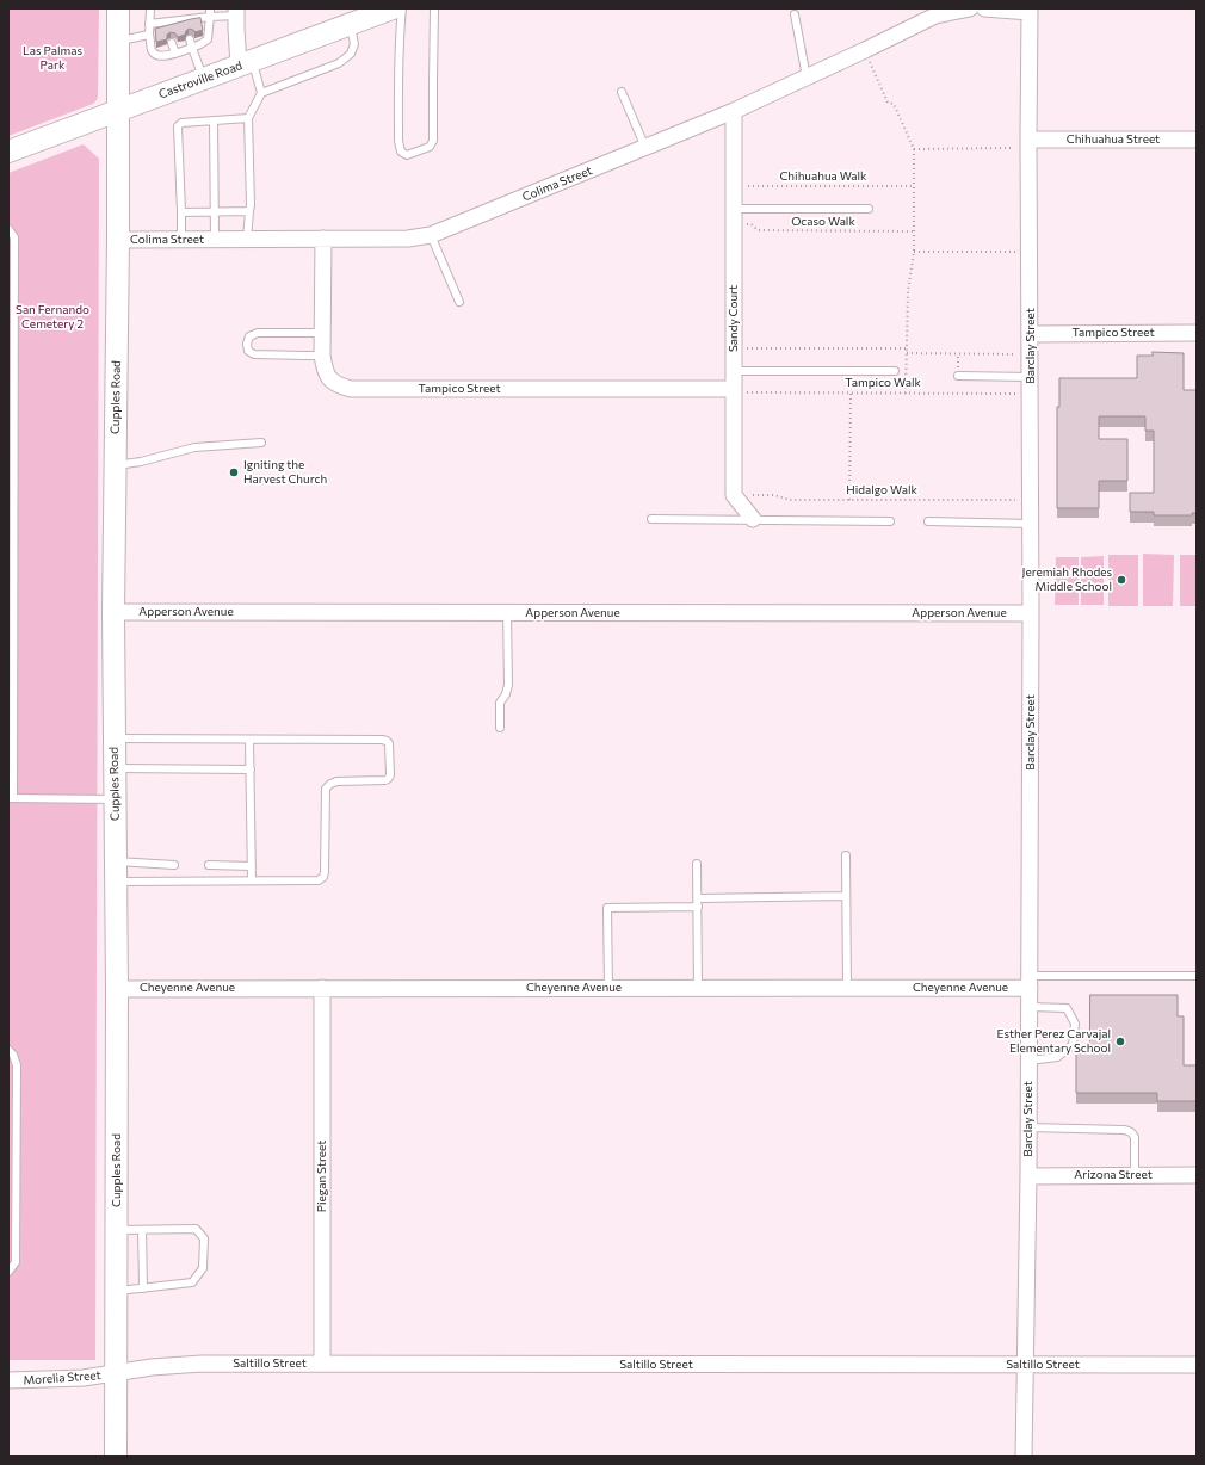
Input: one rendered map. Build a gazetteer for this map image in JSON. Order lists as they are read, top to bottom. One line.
{"streets":{"street":["Castroville Road","Chihuahua Street","Colima Street","Sandy Court","Tampico Street","Barclay Street","Cupples Road","Apperson Avenue","Cheyenne Avenue","Arizona Street","Piegan Street","Saltillo Street","Morelia Street"],"path":["Chihuahua Walk","Ocaso Walk","Tampico Walk","Hidalgo Walk"]},"crossings":[["Castroville Road","Cupples Road"],["Chihuahua Street","Barclay Street"],["Chihuahua Walk","Sandy Court"],["Colima Street","Sandy Court"],["Colima Street","Tampico Street"],["Colima Street","Cupples Road"],["Ocaso Walk","Sandy Court"],["Sandy Court","Tampico Street"],["Sandy Court","Tampico Walk"],["Sandy Court","Hidalgo Walk"],["Tampico Street","Barclay Street"],["Tampico Street","Tampico Walk"],["Barclay Street","Tampico Walk"],["Barclay Street","Hidalgo Walk"],["Barclay Street","Apperson Avenue"],["Barclay Street","Cheyenne Avenue"],["Barclay Street","Arizona Street"],["Barclay Street","Saltillo Street"],["Cupples Road","Apperson Avenue"],["Cupples Road","Cheyenne Avenue"],["Cupples Road","Saltillo Street"],["Cupples Road","Morelia Street"],["Cheyenne Avenue","Piegan Street"],["Piegan Street","Saltillo Street"],["Saltillo Street","Morelia Street"]],"parks":["Las Palmas Park","San Fernando Cemetery 2"],"places":["Igniting the Harvest Church","Jeremiah Rhodes Middle School","Esther Perez Carvajal Elementary School"]}
